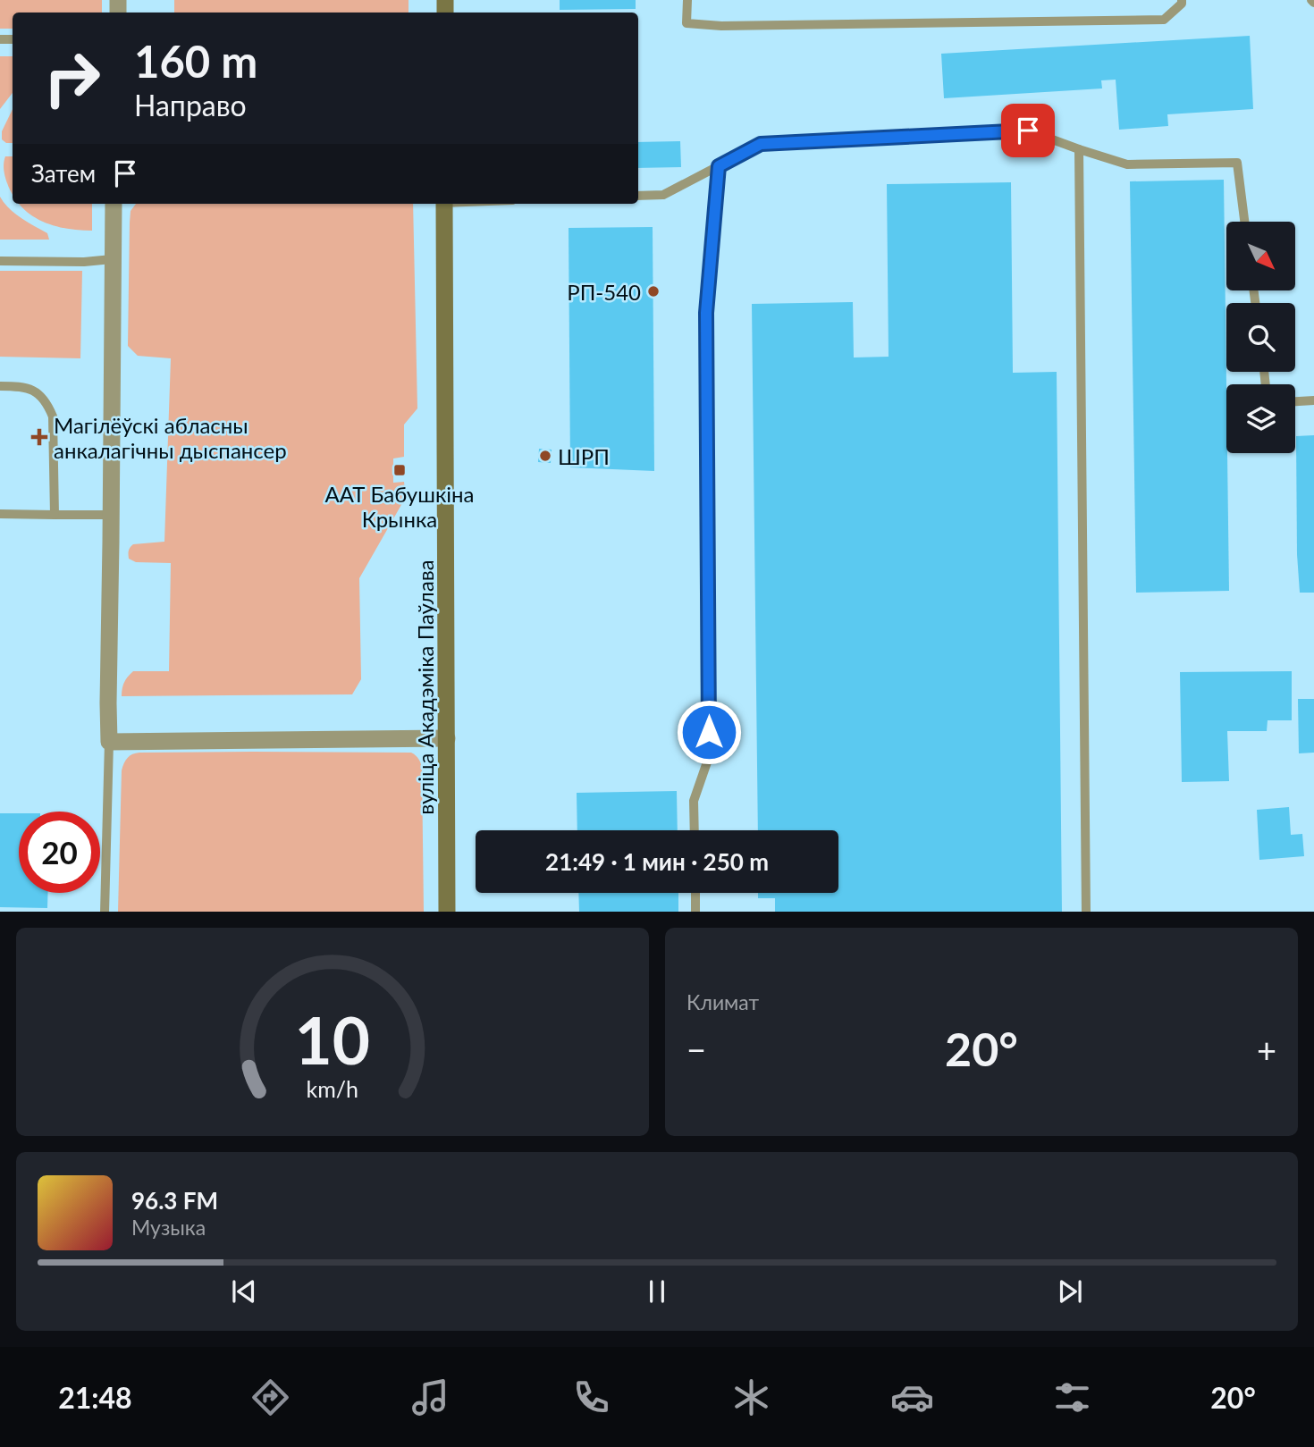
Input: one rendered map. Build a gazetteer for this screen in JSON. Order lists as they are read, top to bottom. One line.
{"streets":{"main road":["вуліца Акадэміка Паўлава"]},"places":{"other":["РП-540","ШРП"],"health":["Магілёўскі абласны анкалагічны дыспансер"],"transit":["ААТ Бабушкіна Крынка"]},"north":"bottom right","page":{"turn":["160 m","Направо"],"then":"Затем","limit":"20","trip":"21:49 · 1 мин · 250 m","tile":"Климат","heat":["−","20°","+"],"song":["96.3 FM","Музыка"],"tabs":["21:48","20°"],"gauge":["10","km/h"]}}
